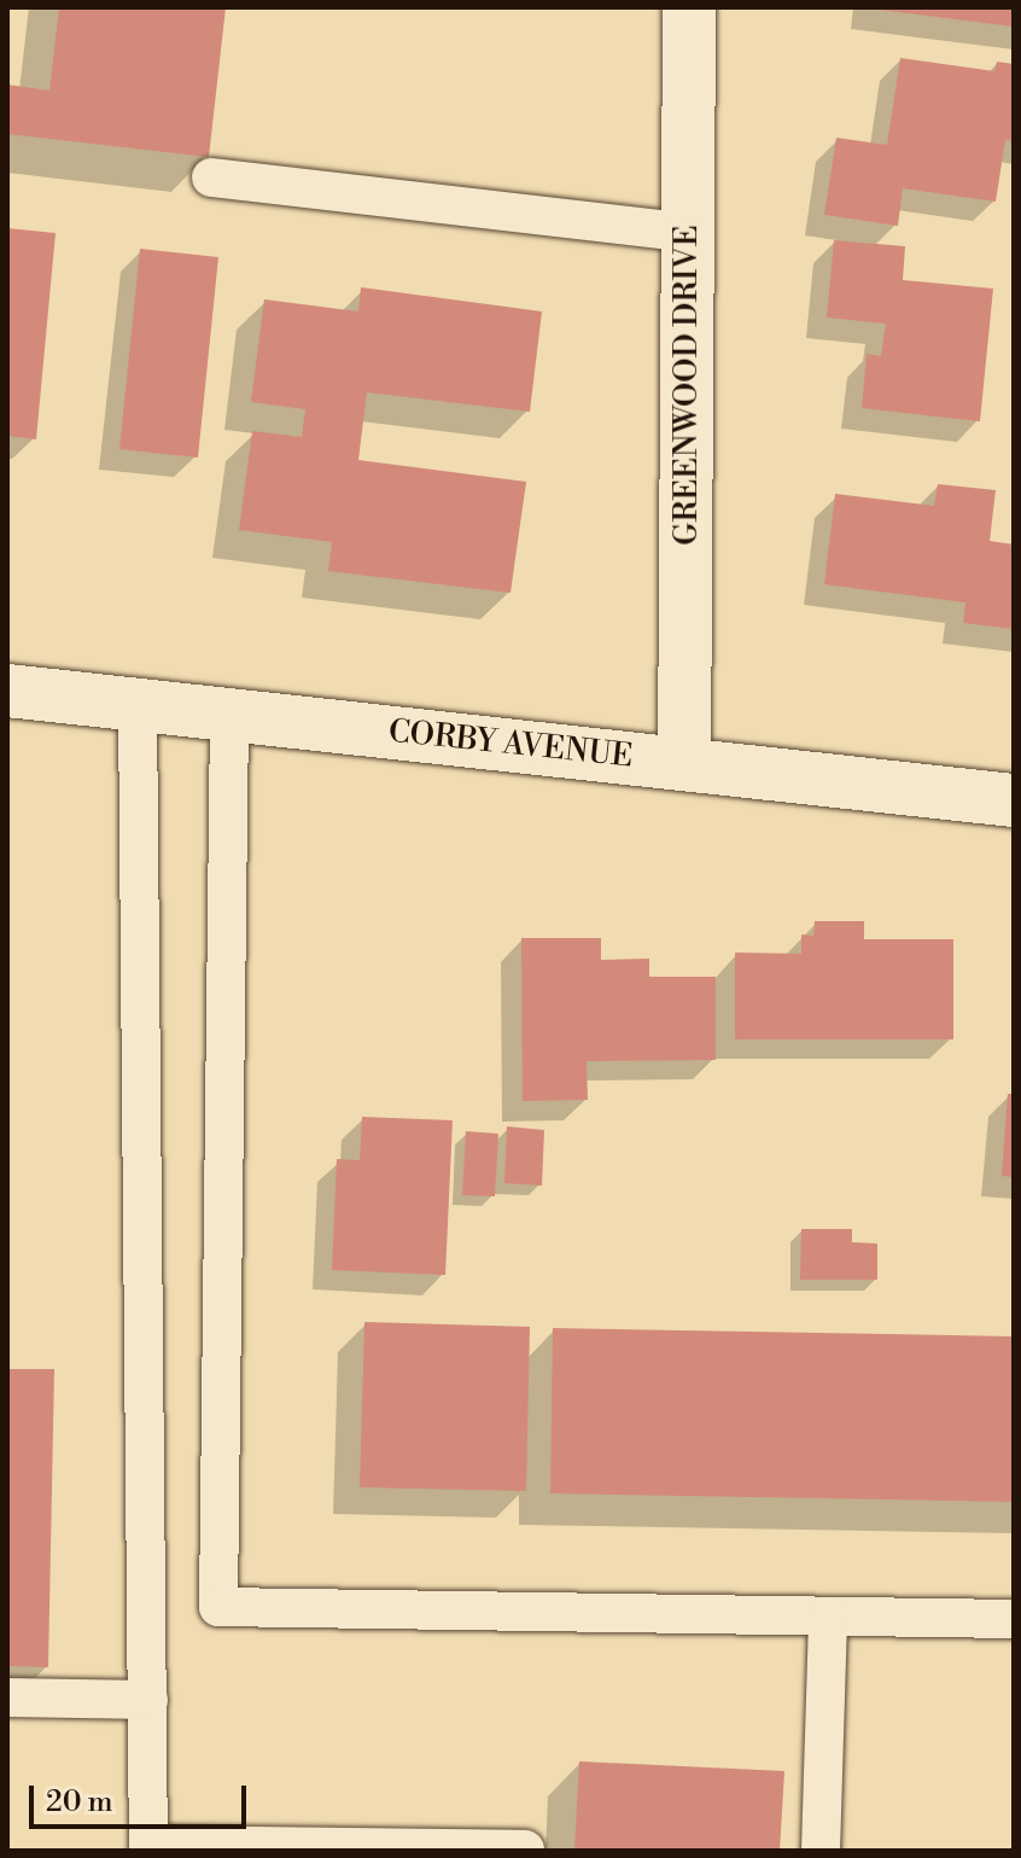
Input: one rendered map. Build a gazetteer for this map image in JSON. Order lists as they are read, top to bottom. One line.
{"streets":{"street":["GREENWOOD DRIVE","CORBY AVENUE"]},"crossings":[["GREENWOOD DRIVE","CORBY AVENUE"]],"scale_bar":"20 m"}
